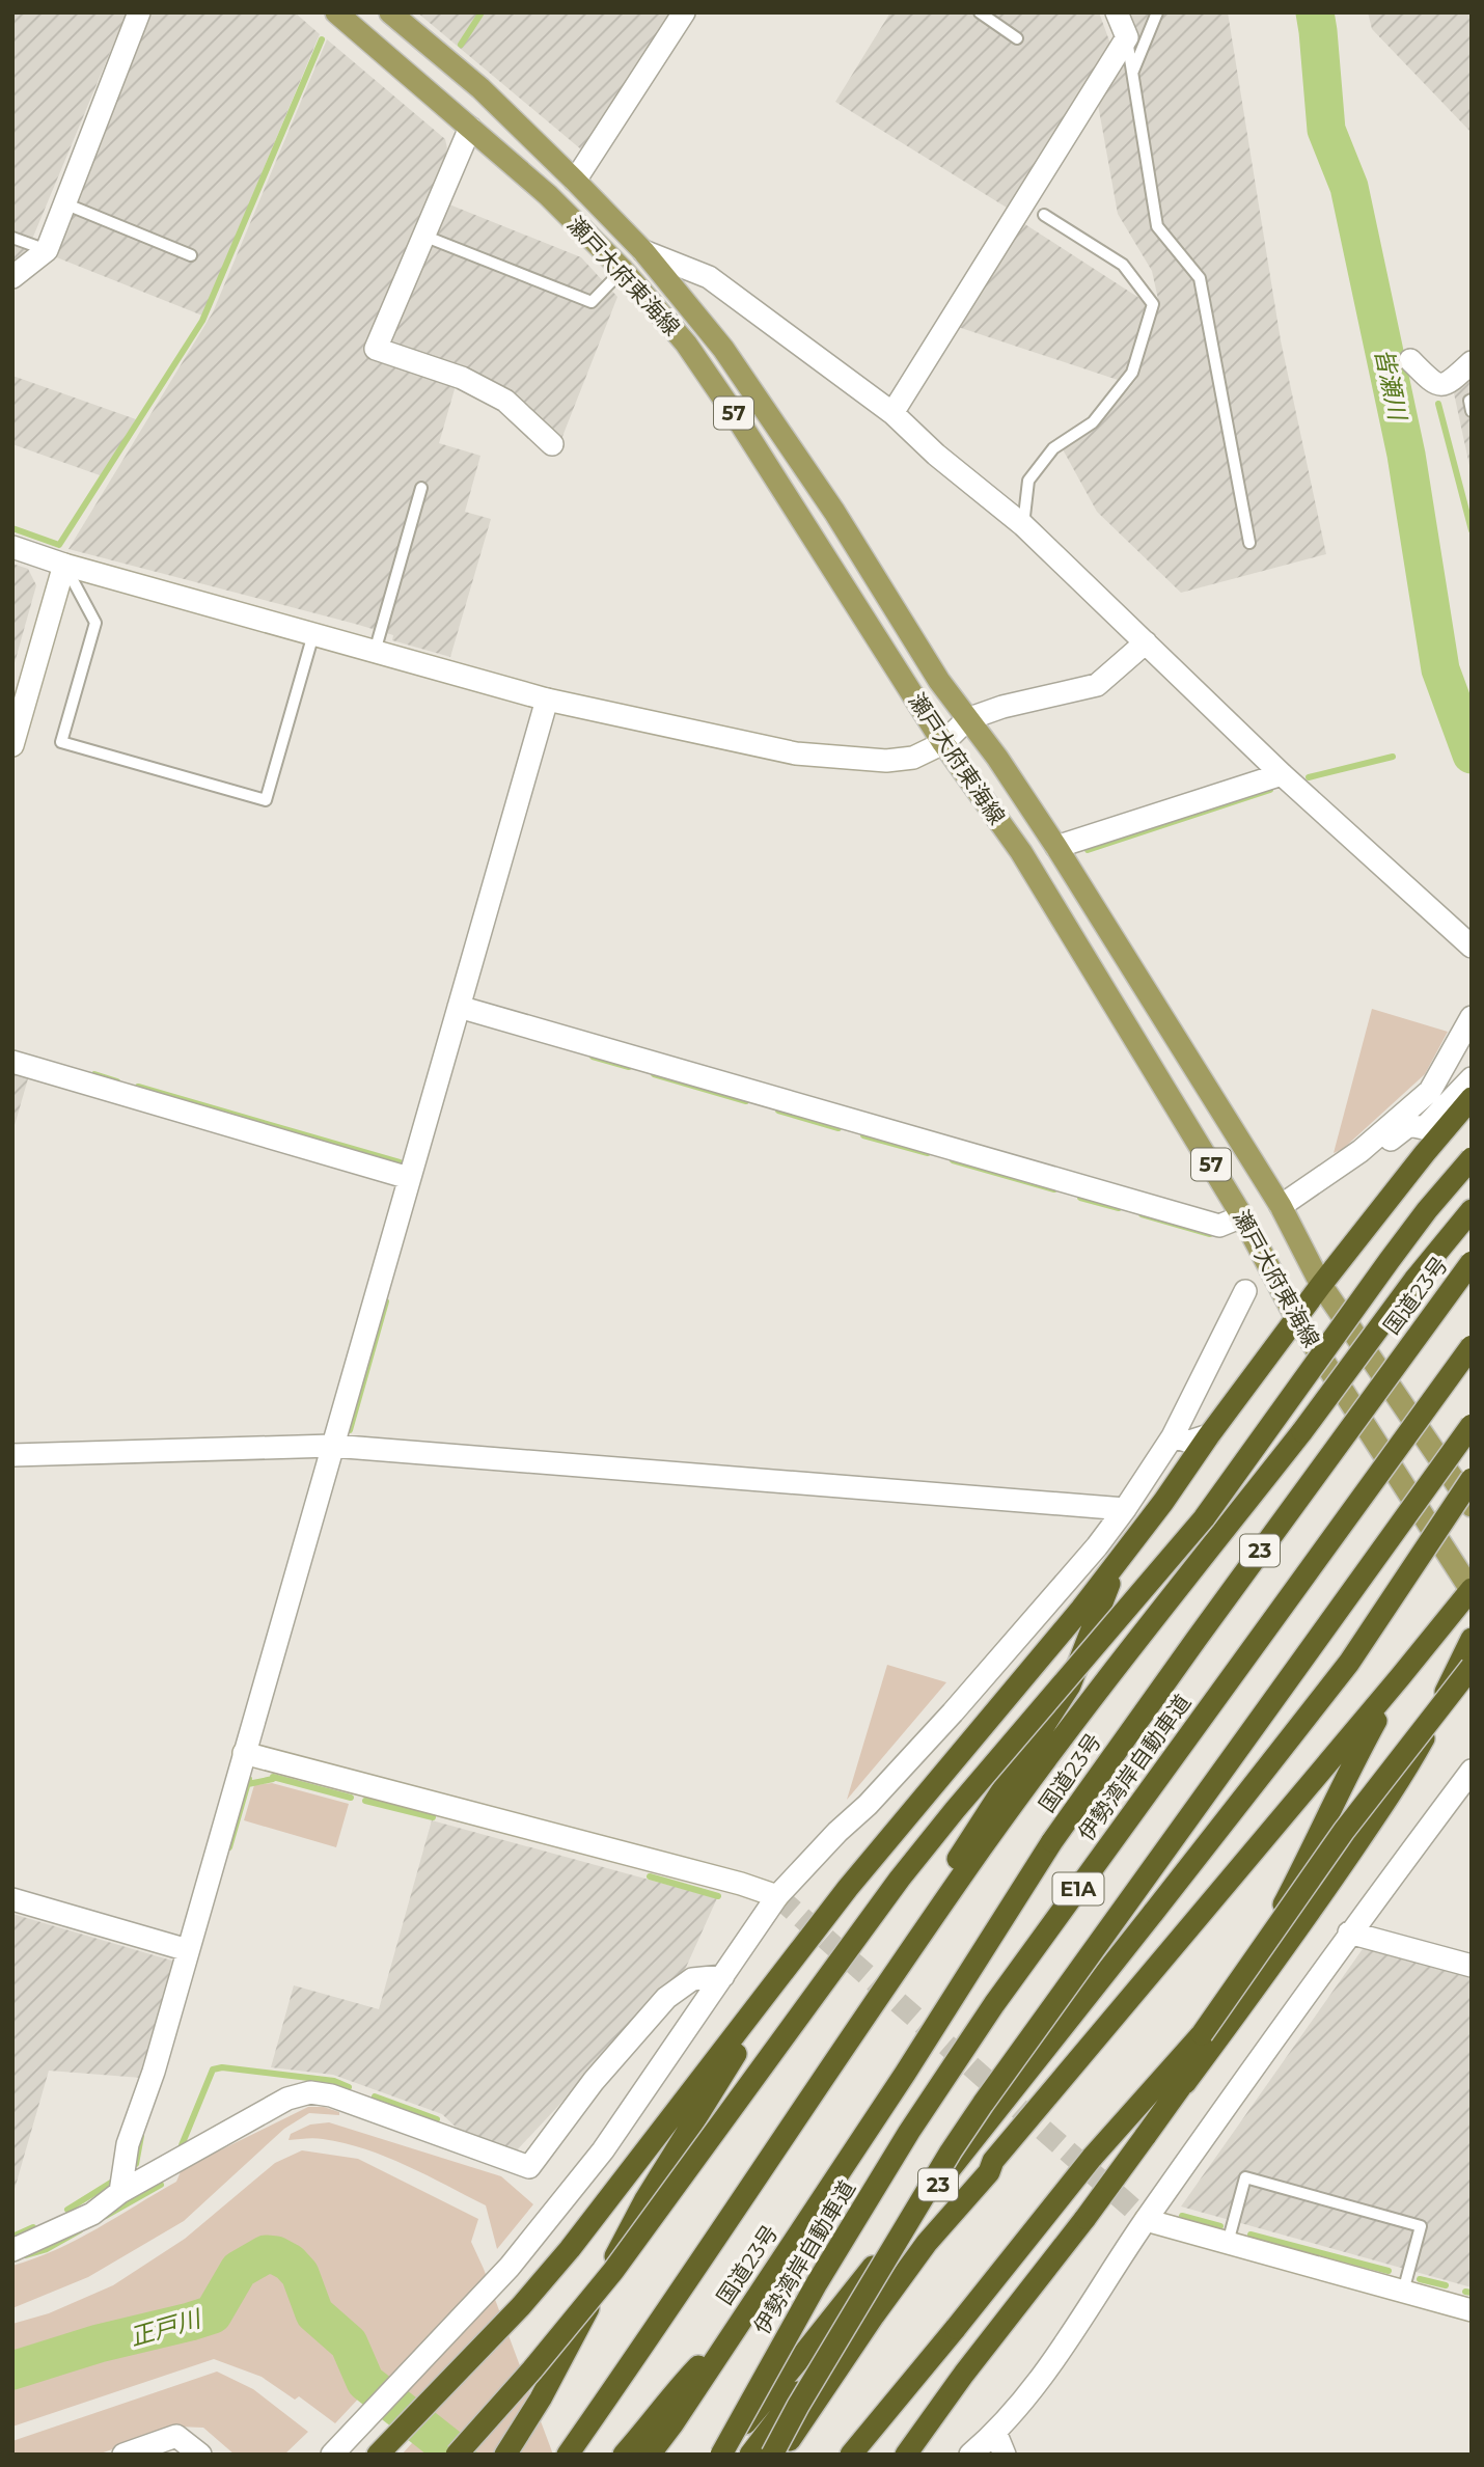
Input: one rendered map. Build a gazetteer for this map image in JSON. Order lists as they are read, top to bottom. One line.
{"streets":{"highway":["国道23号","23","伊勢湾岸自動車道","E1A"],"main road":["瀬戸大府東海線","57"]},"crossings":[["瀬戸大府東海線","23"],["国道23号","23"],["23","伊勢湾岸自動車道"]],"water":["皆瀬川","正戸川"]}
